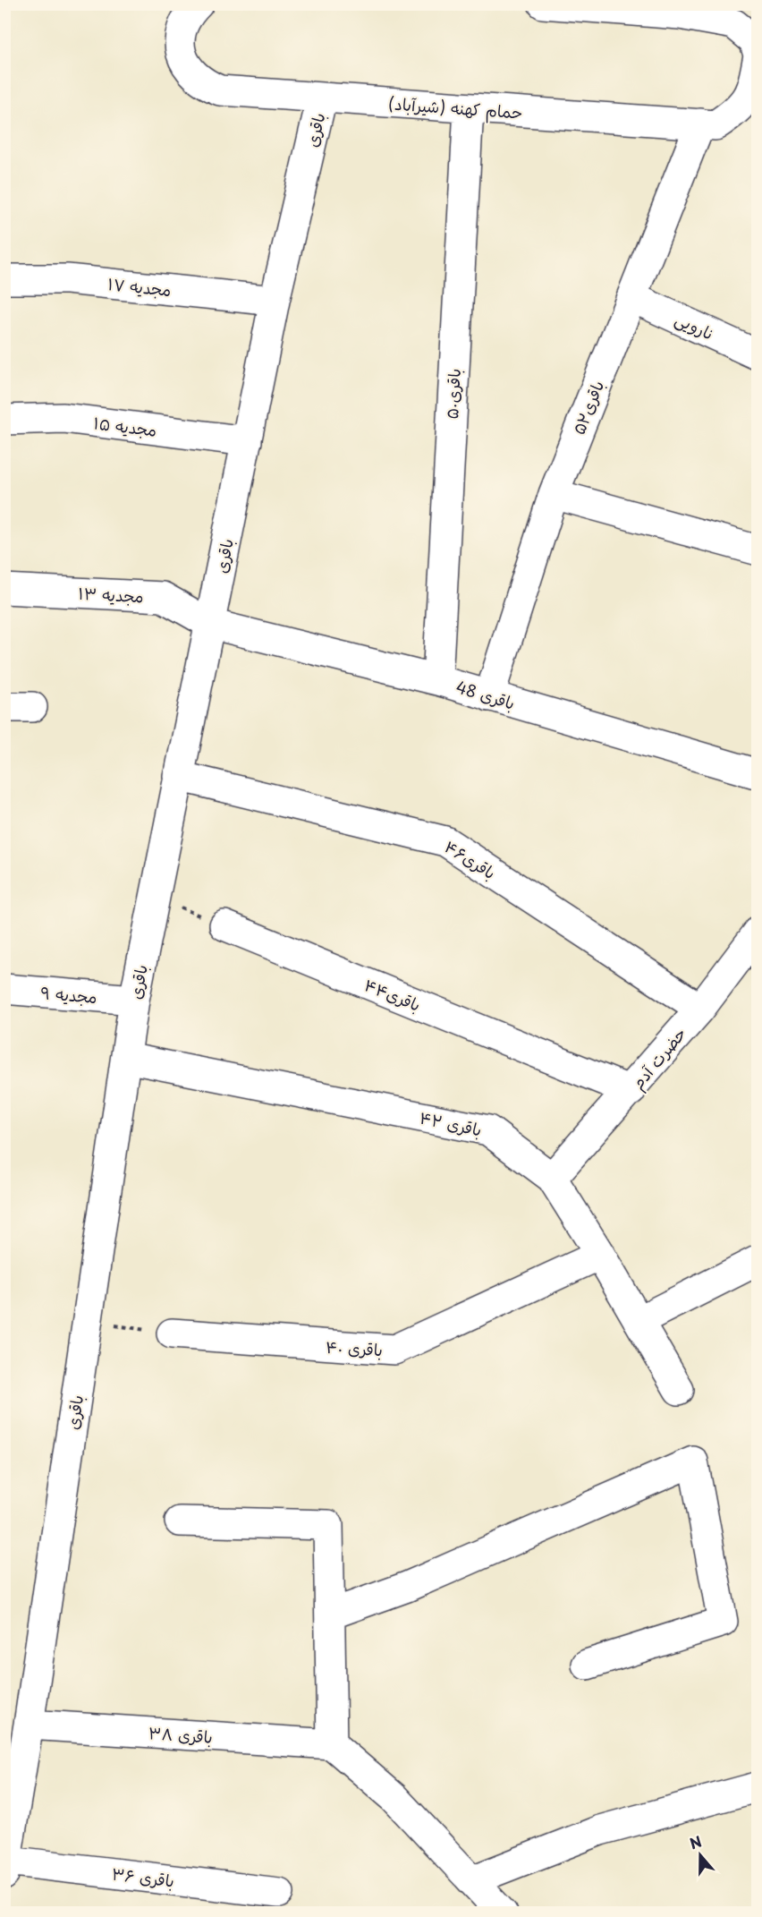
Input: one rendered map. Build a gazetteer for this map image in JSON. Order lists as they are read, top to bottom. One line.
{"streets":{"street":["حمام کهنه (شیرآباد)","باقری","مجدیه ۱۷","نارویی","باقری۵۰","باقری۵۲","مجدیه ۱۵","مجدیه ۱۳","باقری 48","باقری۴۶","مجدیه ۹","باقری۴۴","حضرت آدم","باقری ۴۲","باقری ۴۰","باقری ۳۸","باقری ۳۶"]},"crossings":[["حمام کهنه (شیرآباد)","باقری"],["حمام کهنه (شیرآباد)","باقری۵۰"],["حمام کهنه (شیرآباد)","باقری۵۲"],["باقری","مجدیه ۱۷"],["باقری","مجدیه ۱۵"],["باقری","مجدیه ۱۳"],["باقری","باقری 48"],["باقری","باقری۴۶"],["باقری","مجدیه ۹"],["باقری","باقری ۴۲"],["باقری","باقری ۳۸"],["باقری","باقری ۳۶"],["نارویی","باقری۵۲"],["باقری۵۰","باقری 48"],["باقری۵۲","باقری 48"],["مجدیه ۱۳","باقری 48"],["باقری۴۶","حضرت آدم"],["باقری۴۴","حضرت آدم"],["حضرت آدم","باقری ۴۲"],["باقری ۴۲","باقری ۴۰"]],"north":"top"}
